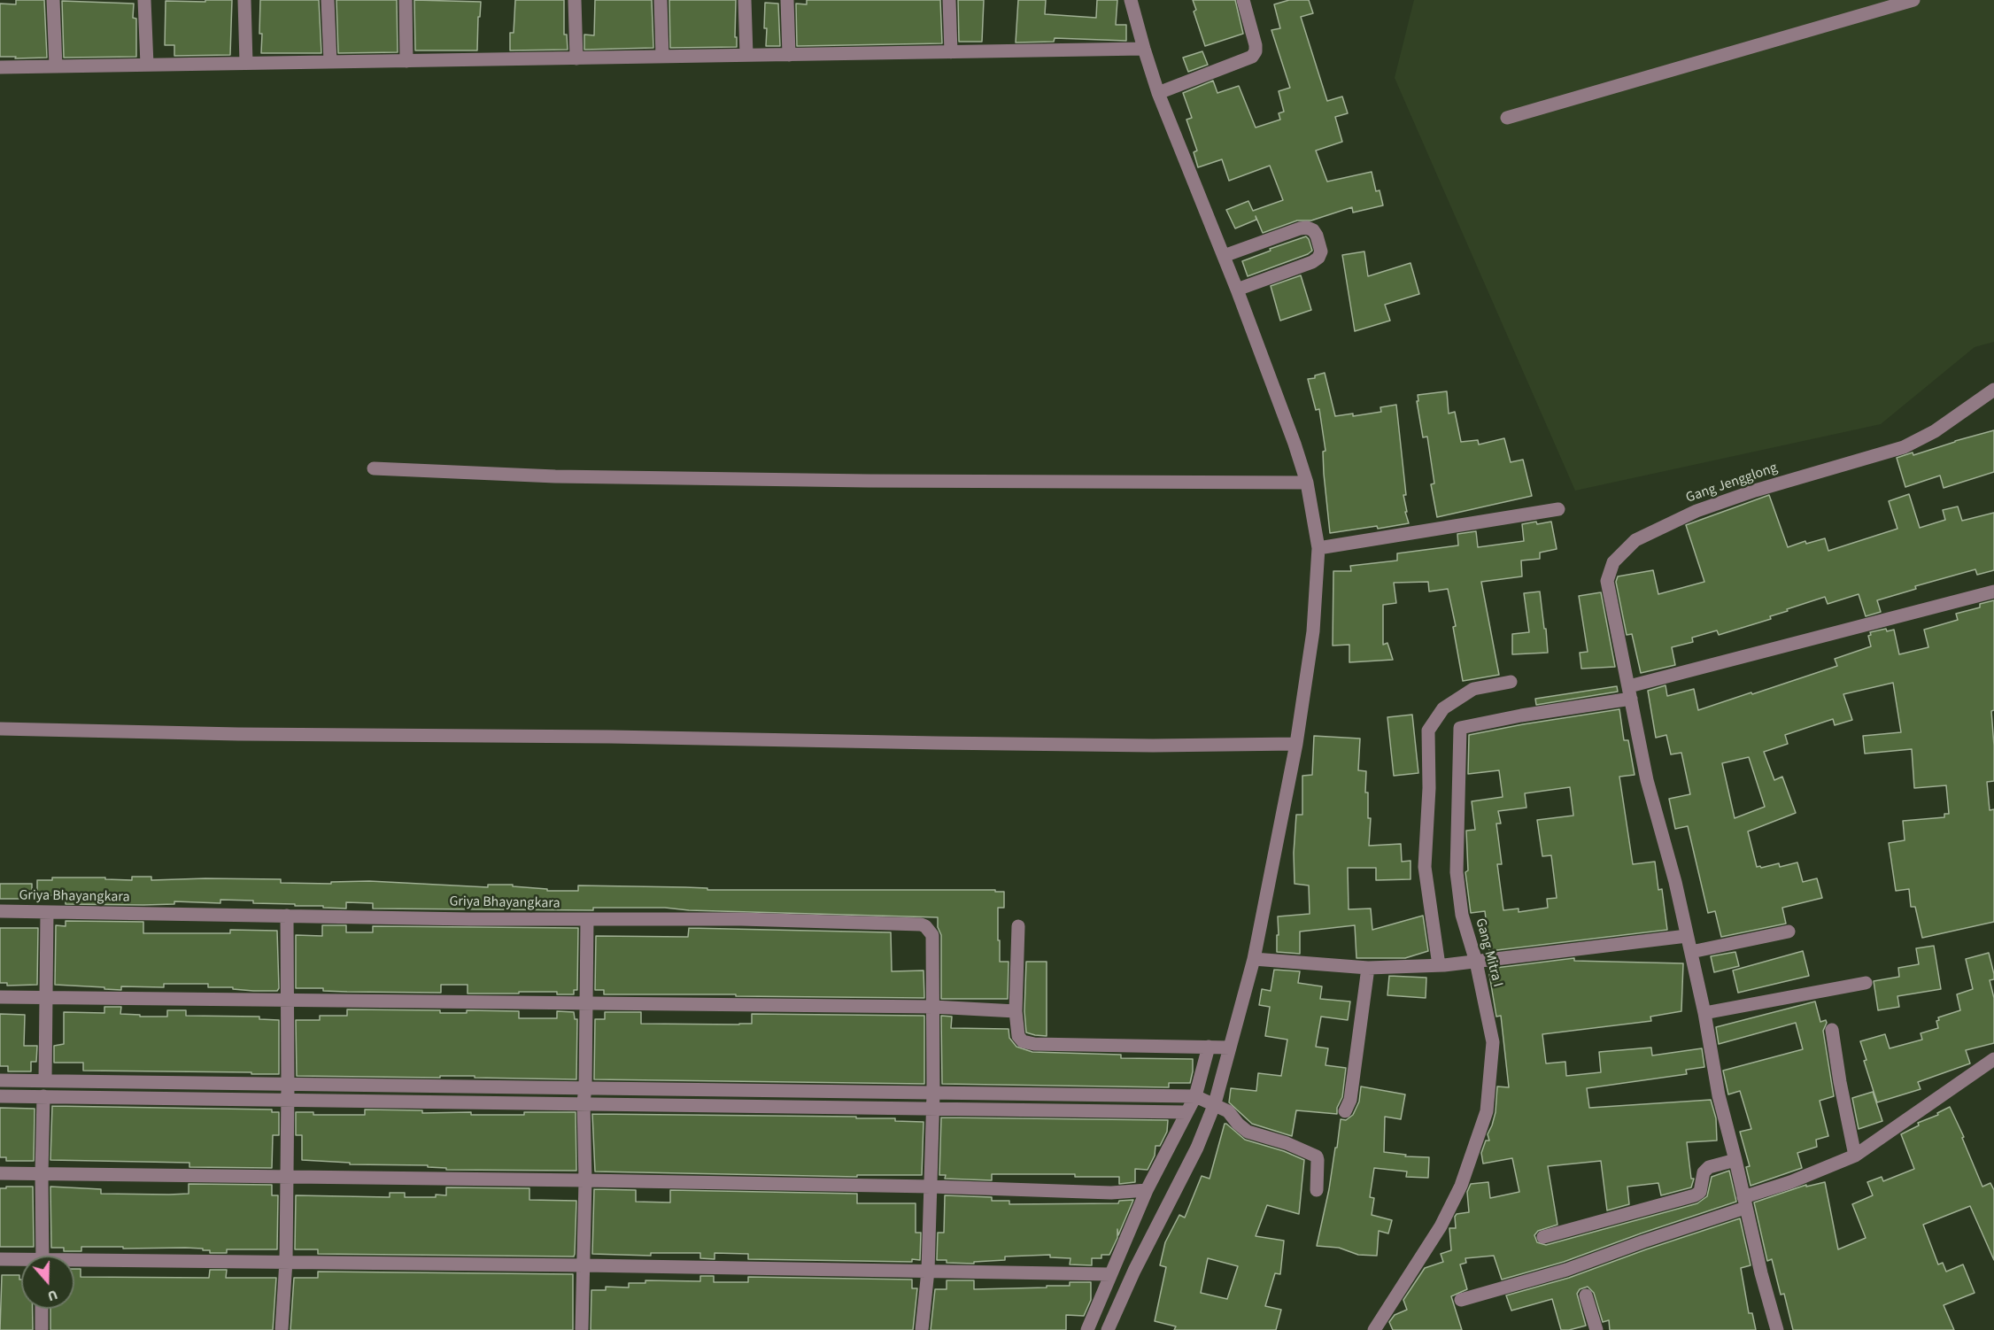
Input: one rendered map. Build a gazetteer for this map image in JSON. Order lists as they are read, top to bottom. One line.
{"streets":{"street":["Gang Jengglong","Griya Bhayangkara","Gang Mitra I"]},"crossings":[["Gang Jengglong","Gang Mitra I"]],"north":"bottom"}
